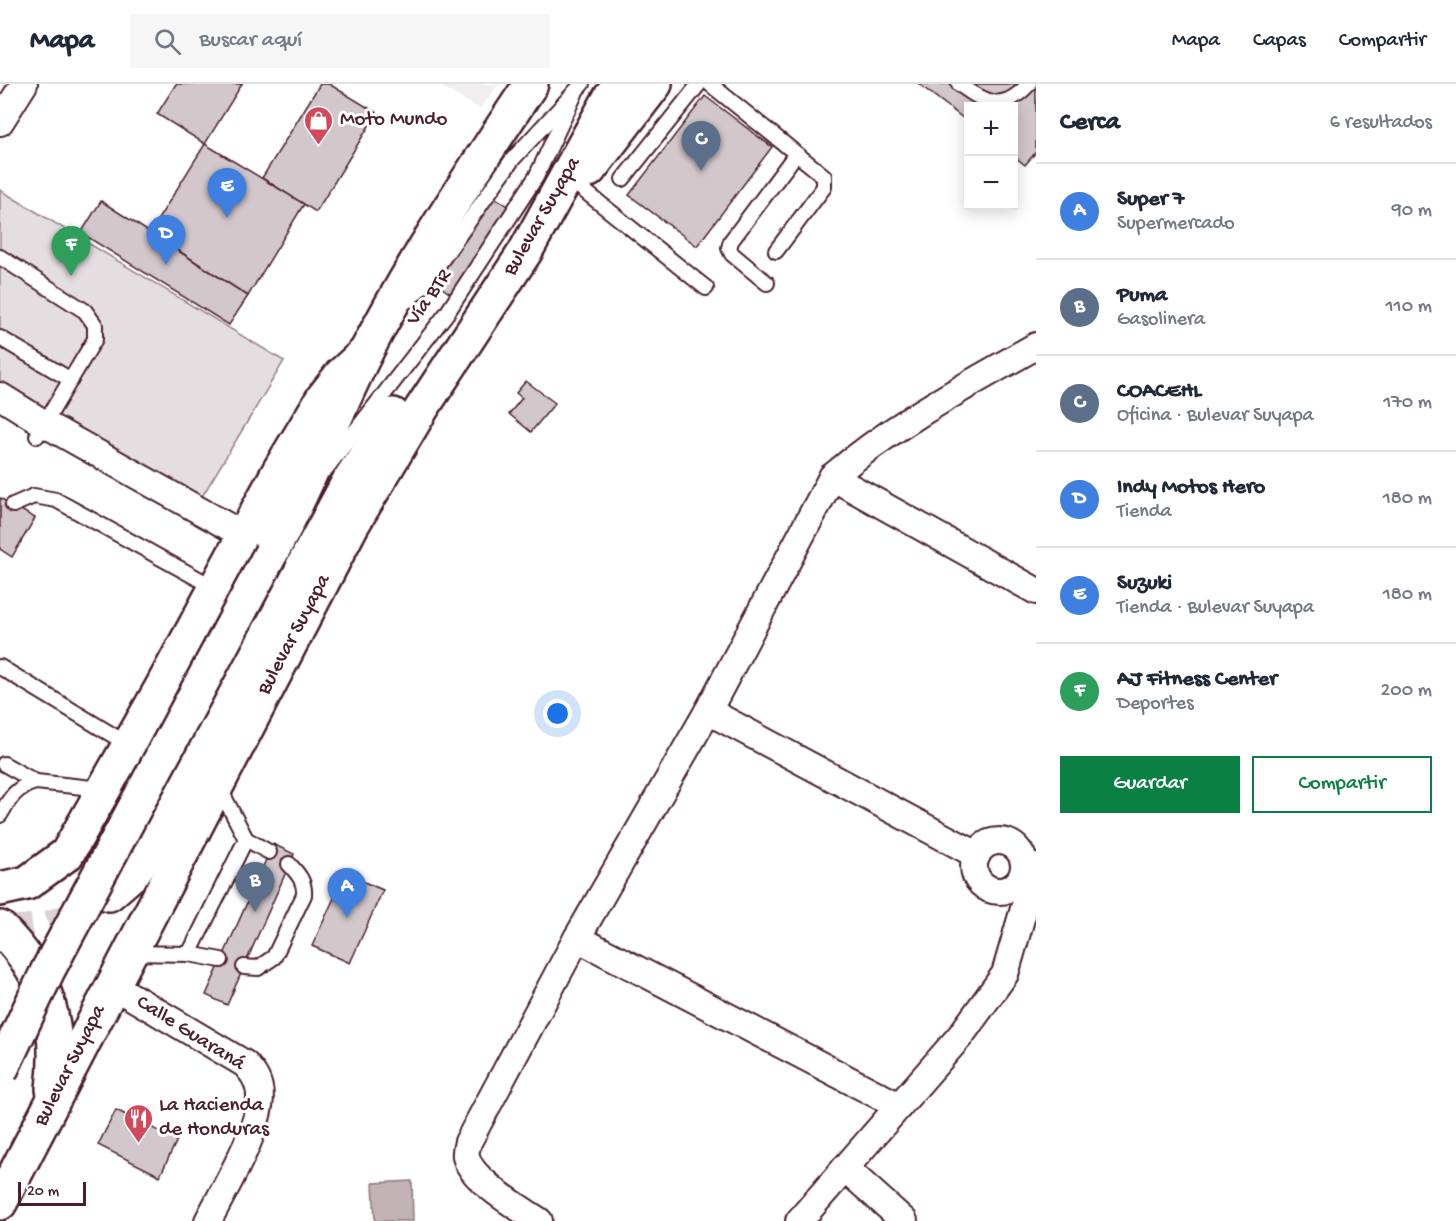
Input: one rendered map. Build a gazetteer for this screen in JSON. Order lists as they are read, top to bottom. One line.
{"streets":{"main road":["Bulevar Suyapa"],"street":["Calle Guaraná"],"lane":["Vía BTR"]},"crossings":[["Bulevar Suyapa","Vía BTR"],["Bulevar Suyapa","Calle Guaraná"]],"places":{"shop":["Moto Mundo"],"restaurant":["La Hacienda de Honduras"]},"scale_bar":"20 m","page":{"header":"Mapa","search":"Buscar aquí","nav":["Mapa","Capas","Compartir"],"heading":["Cerca","6 resultados"],"map_buttons":["+","−"],"pins":["C","E","D","F","B","A"],"list":[{"mark":"A","name":"Super 7","note":"Supermercado","value":"90 m"},{"mark":"B","name":"Puma","note":"Gasolinera","value":"110 m"},{"mark":"C","name":"COACEHL","note":"Oficina · Bulevar Suyapa","value":"170 m"},{"mark":"D","name":"Indy Motos Hero","note":"Tienda","value":"180 m"},{"mark":"E","name":"Suzuki","note":"Tienda · Bulevar Suyapa","value":"180 m"},{"mark":"F","name":"AJ Fitness Center","note":"Deportes","value":"200 m"}],"buttons":["Guardar","Compartir"],"scale":"20 m"}}
